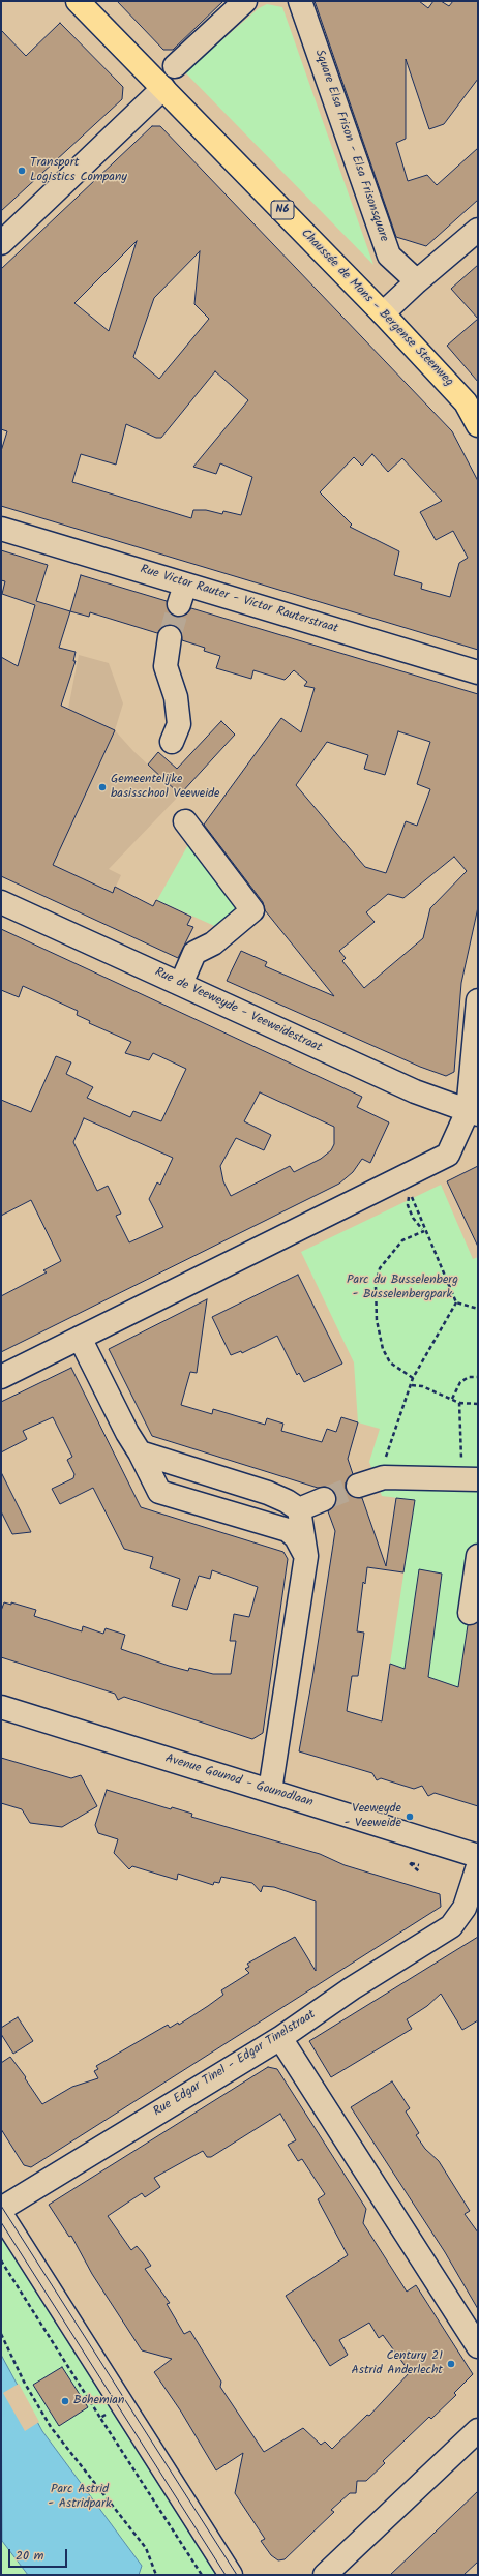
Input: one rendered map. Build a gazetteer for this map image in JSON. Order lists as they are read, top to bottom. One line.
{"streets":{"main road":["N6","Chaussée de Mons - Bergense Steenweg"],"street":["Square Elsa Frison - Elsa Frisonsquare","Rue Victor Rauter - Victor Rauterstraat","Rue de Veeweyde - Veeweidestraat","Avenue Gounod - Gounodlaan","Rue Edgar Tinel - Edgar Tinelstraat"]},"parks":["Parc du Busselenberg - Busselenbergpark","Parc Astrid - Astridpark"],"places":["Transport Logistics Company","Gemeentelijke basisschool Veeweide","Veeweyde - Veeweide","Century 21 Astrid Anderlecht","Bohemian"],"scale_bar":"20 m"}
